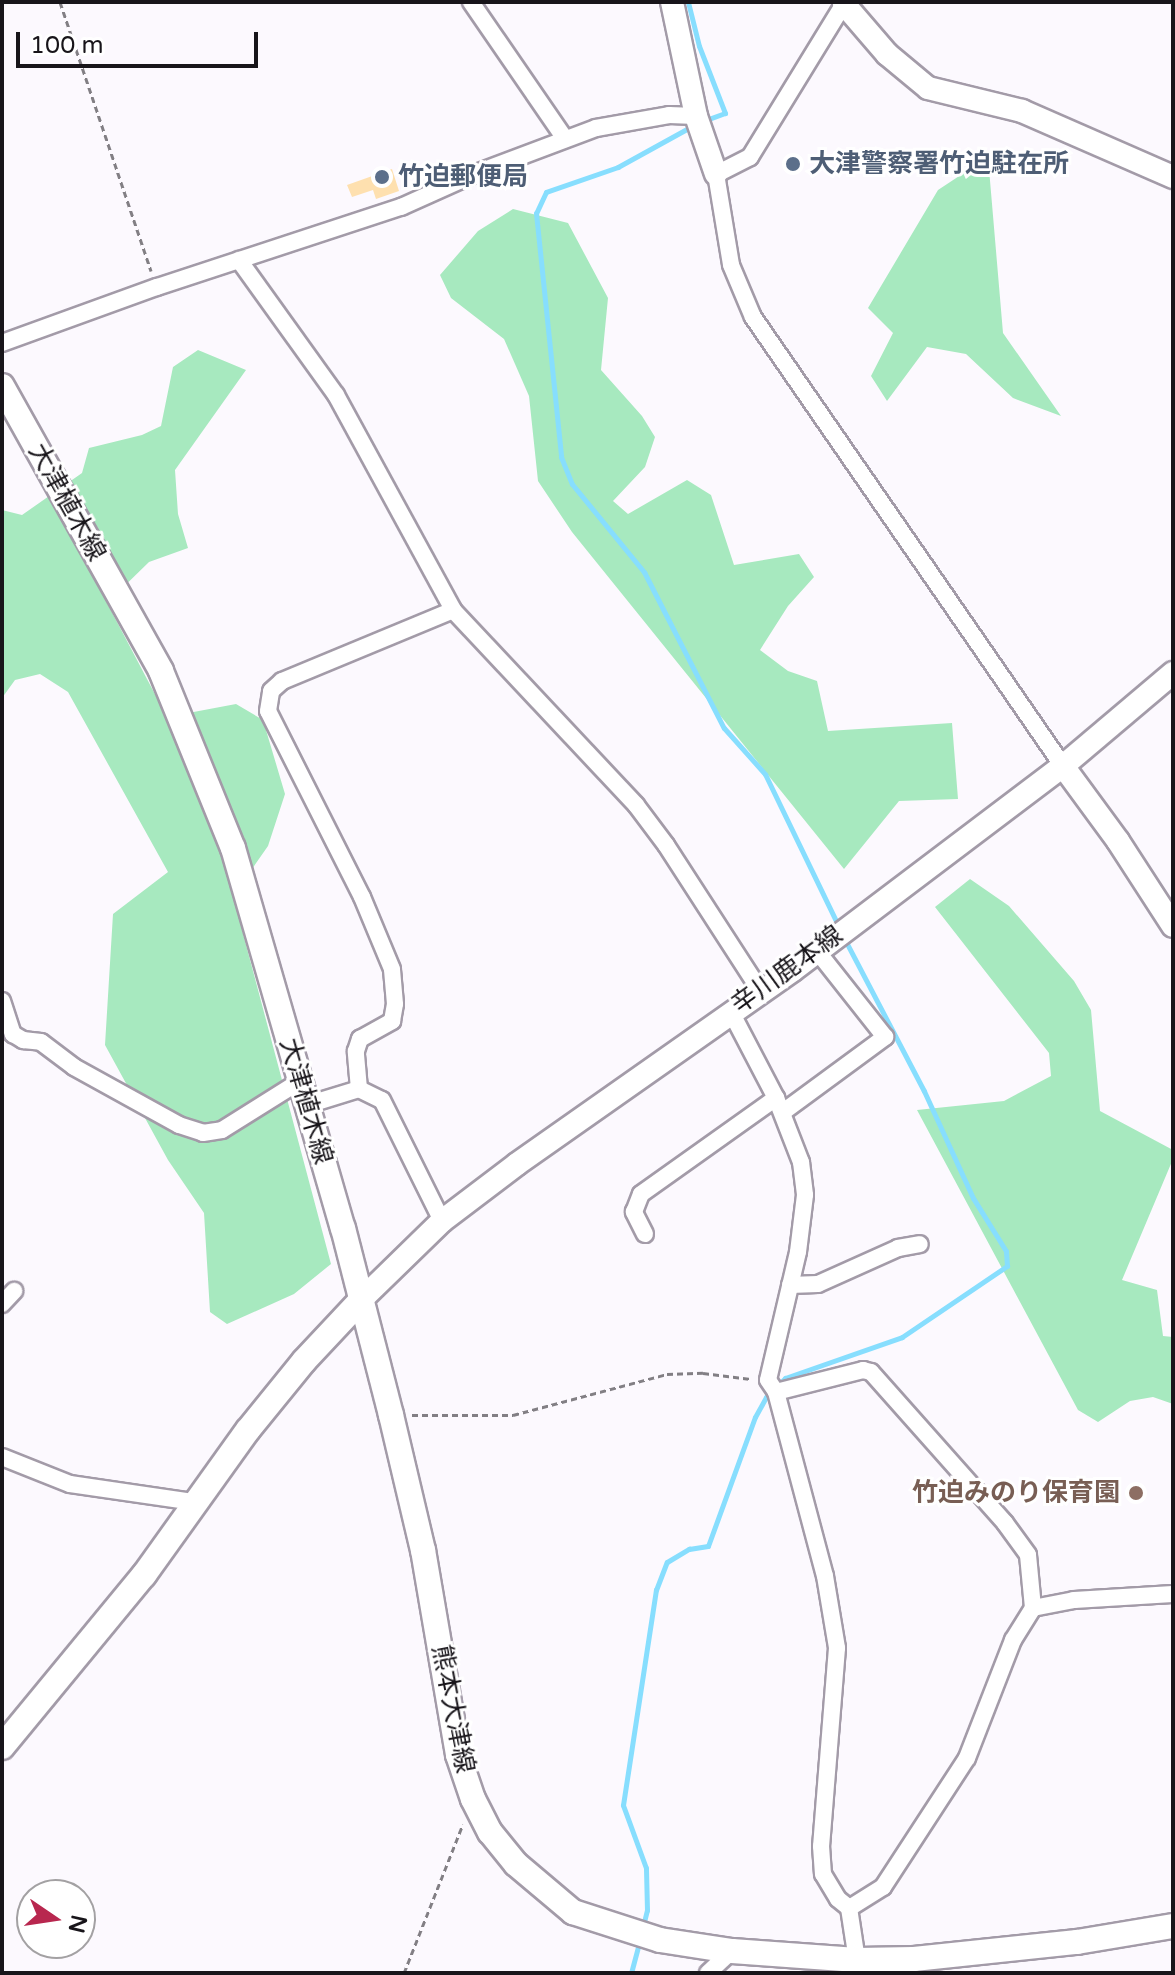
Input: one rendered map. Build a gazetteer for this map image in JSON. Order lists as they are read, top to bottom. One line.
{"streets":{"main road":["大津植木線","辛川鹿本線","熊本大津線"]},"crossings":[["大津植木線","辛川鹿本線"],["大津植木線","熊本大津線"],["辛川鹿本線","熊本大津線"]],"places":["大津警察署竹迫駐在所","竹迫郵便局","竹迫みのり保育園"],"scale_bar":"100 m","north":"right"}
